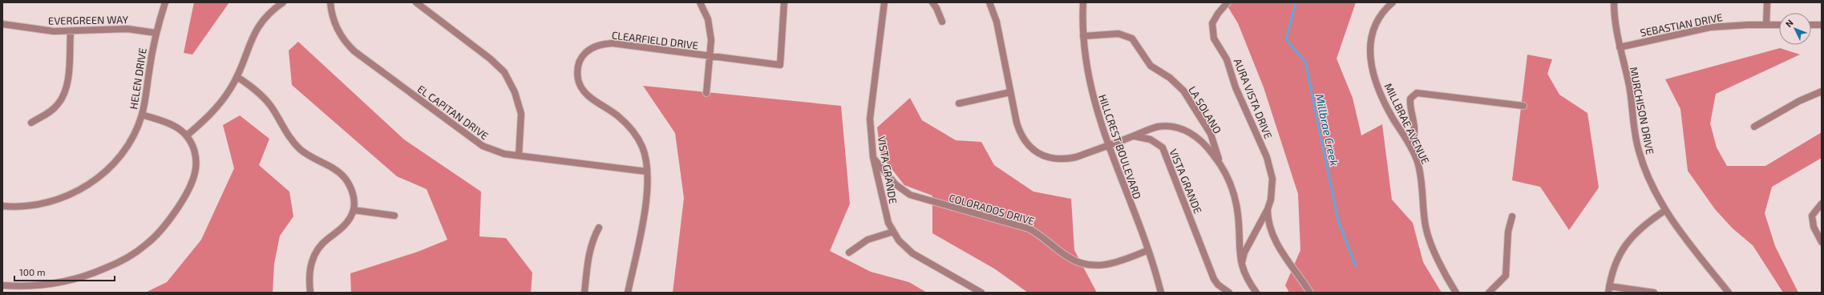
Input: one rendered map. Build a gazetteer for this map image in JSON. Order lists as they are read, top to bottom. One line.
{"streets":{"street":["EVERGREEN WAY","SEBASTIAN DRIVE","CLEARFIELD DRIVE","HELEN DRIVE","AURA VISTA DRIVE","LA SOLANO","MURCHISON DRIVE","EL CAPITAN DRIVE","MILLBRAE AVENUE","HILLCREST BOULEVARD","VISTA GRANDE","COLORADOS DRIVE"]},"crossings":[["EVERGREEN WAY","HELEN DRIVE"],["SEBASTIAN DRIVE","MURCHISON DRIVE"],["CLEARFIELD DRIVE","EL CAPITAN DRIVE"],["LA SOLANO","HILLCREST BOULEVARD"],["HILLCREST BOULEVARD","COLORADOS DRIVE"],["VISTA GRANDE","COLORADOS DRIVE"]],"water":["Millbrae Creek"],"scale_bar":"100 m","north":"top left"}
